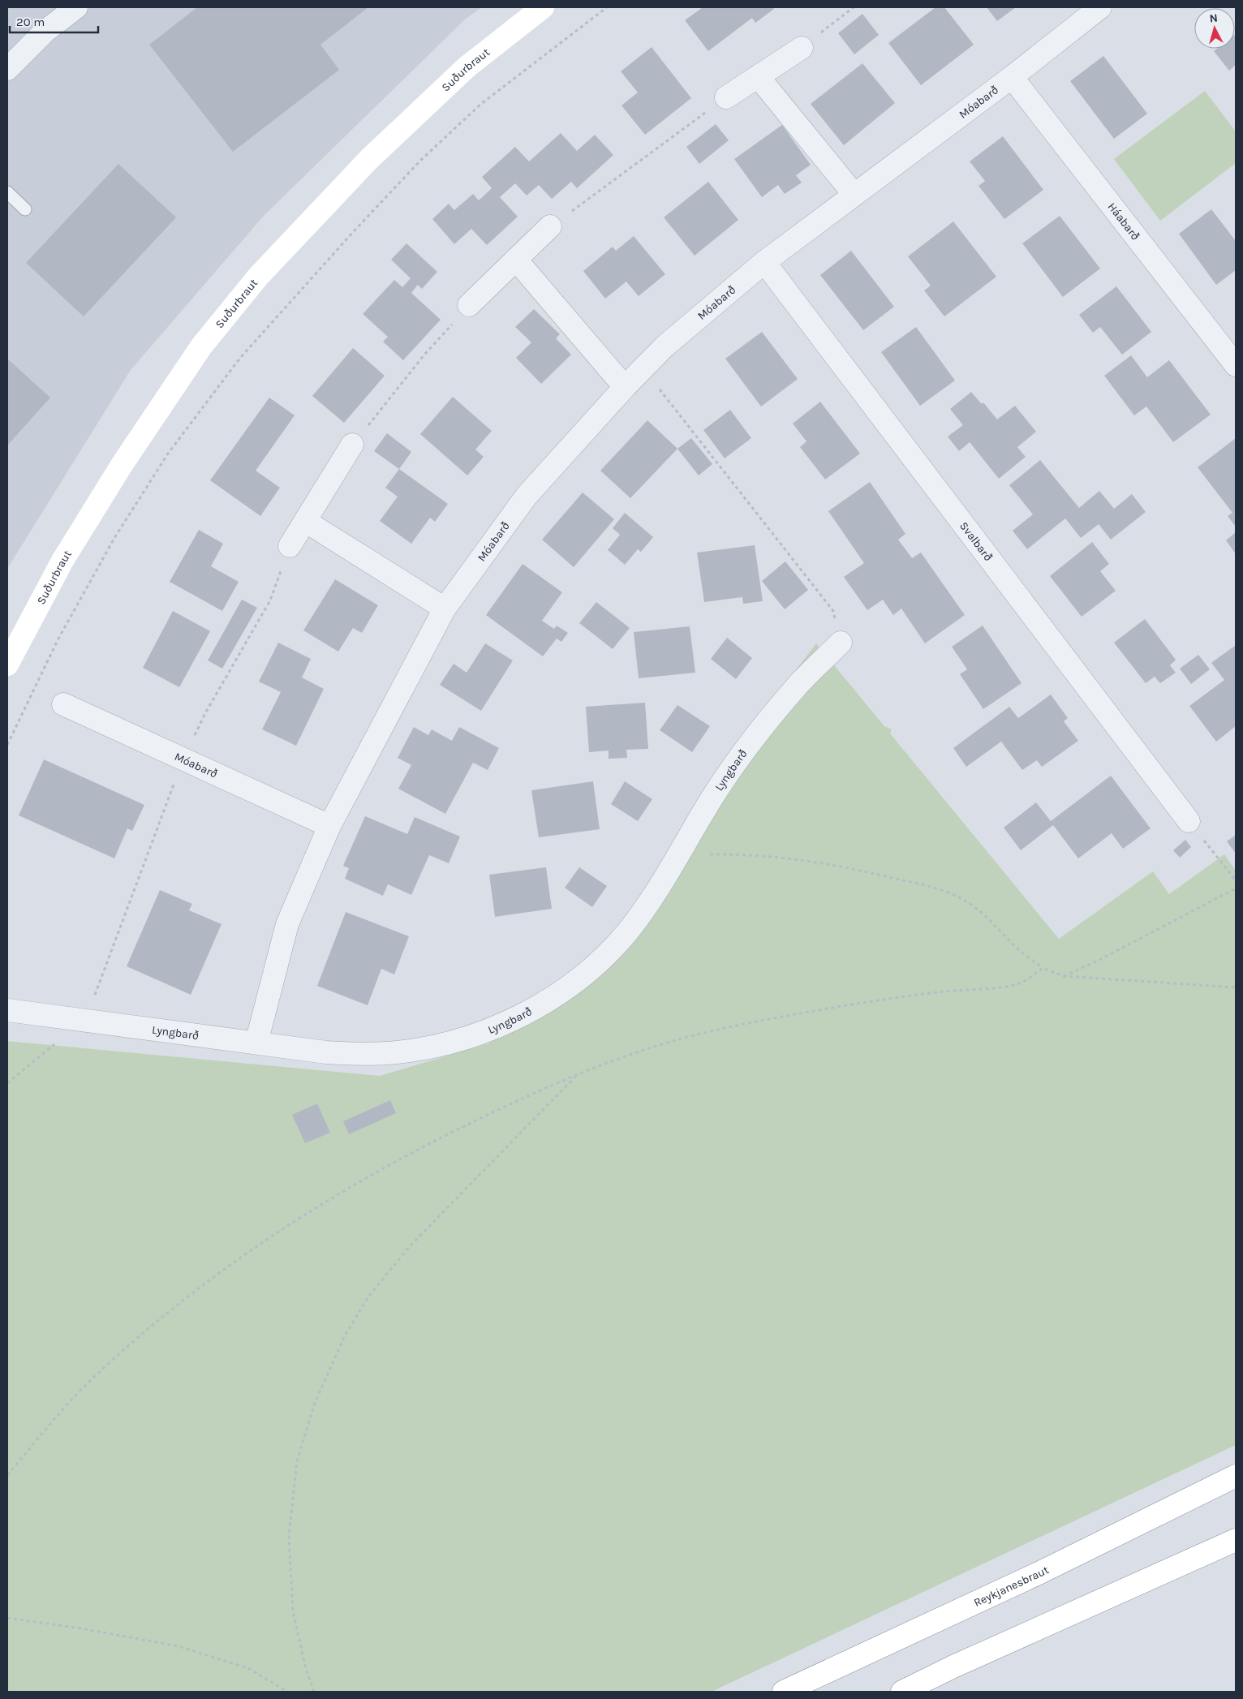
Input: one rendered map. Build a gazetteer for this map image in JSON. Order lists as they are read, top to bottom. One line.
{"streets":{"main road":["Suðurbraut","Reykjanesbraut"],"street":["Móabarð","Háabarð","Svalbarð","Lyngbarð"]},"crossings":[["Móabarð","Háabarð"],["Móabarð","Svalbarð"],["Móabarð","Lyngbarð"]],"scale_bar":"20 m","north":"top"}
